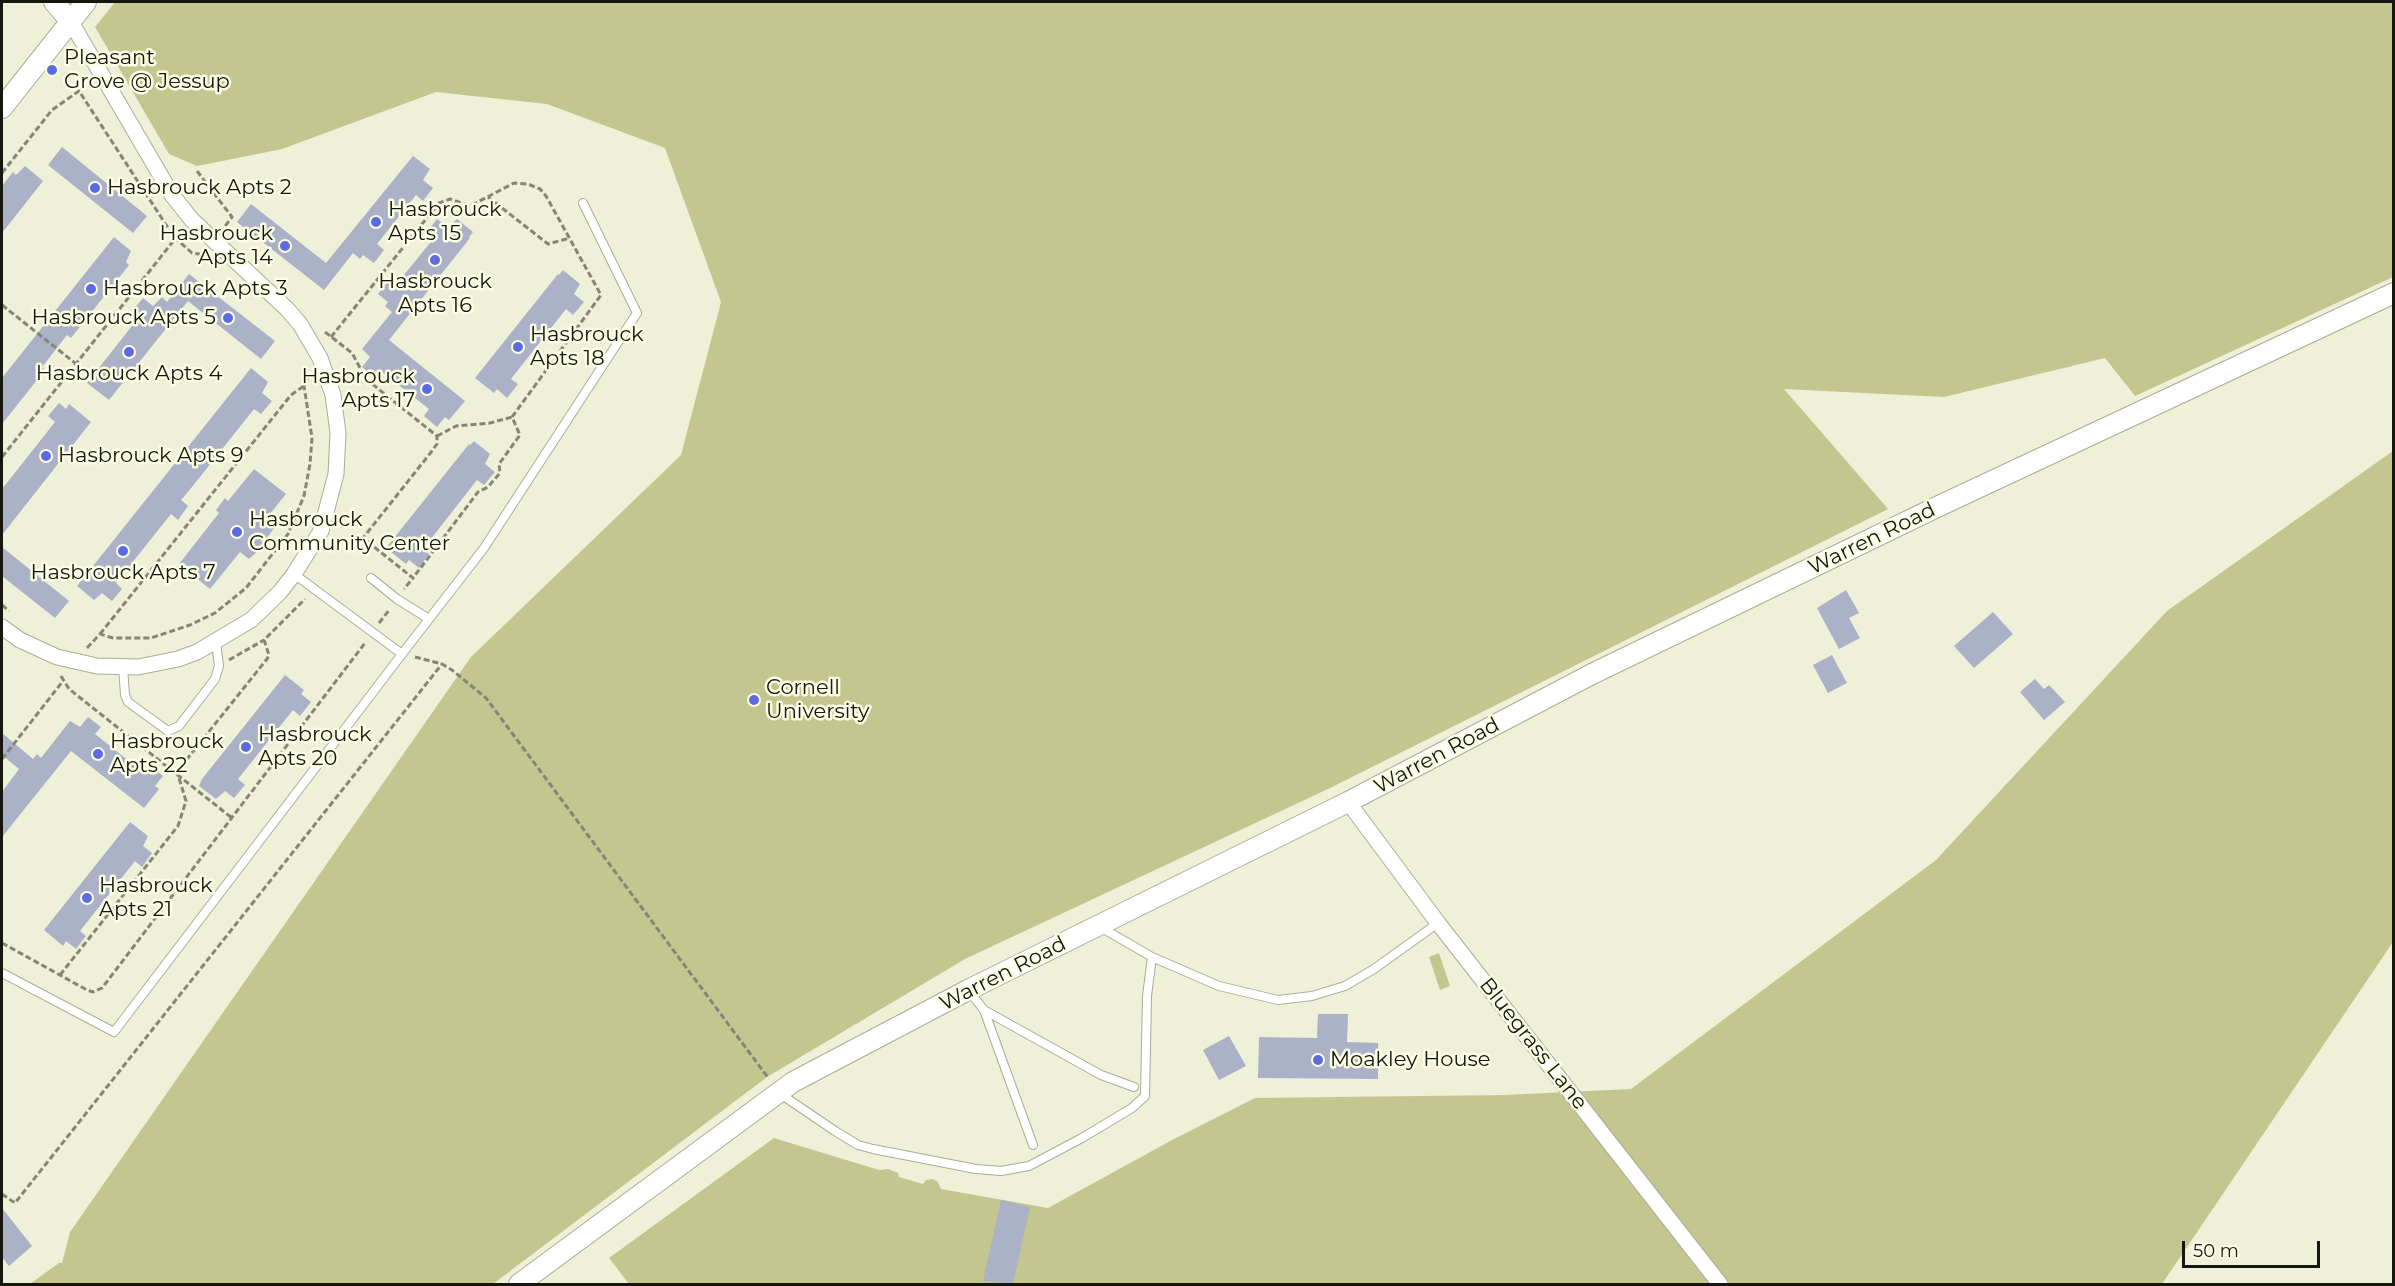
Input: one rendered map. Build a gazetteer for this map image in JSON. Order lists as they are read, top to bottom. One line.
{"streets":{"street":["Warren Road","Bluegrass Lane"]},"crossings":[["Warren Road","Bluegrass Lane"]],"places":["Pleasant Grove @ Jessup","Hasbrouck Apts 2","Hasbrouck Apts 15","Hasbrouck Apts 14","Hasbrouck Apts 16","Hasbrouck Apts 3","Hasbrouck Apts 5","Hasbrouck Apts 18","Hasbrouck Apts 4","Hasbrouck Apts 17","Hasbrouck Apts 9","Hasbrouck Community Center","Hasbrouck Apts 7","Cornell University","Hasbrouck Apts 20","Hasbrouck Apts 22","Hasbrouck Apts 21","Moakley House"],"scale_bar":"50 m"}
